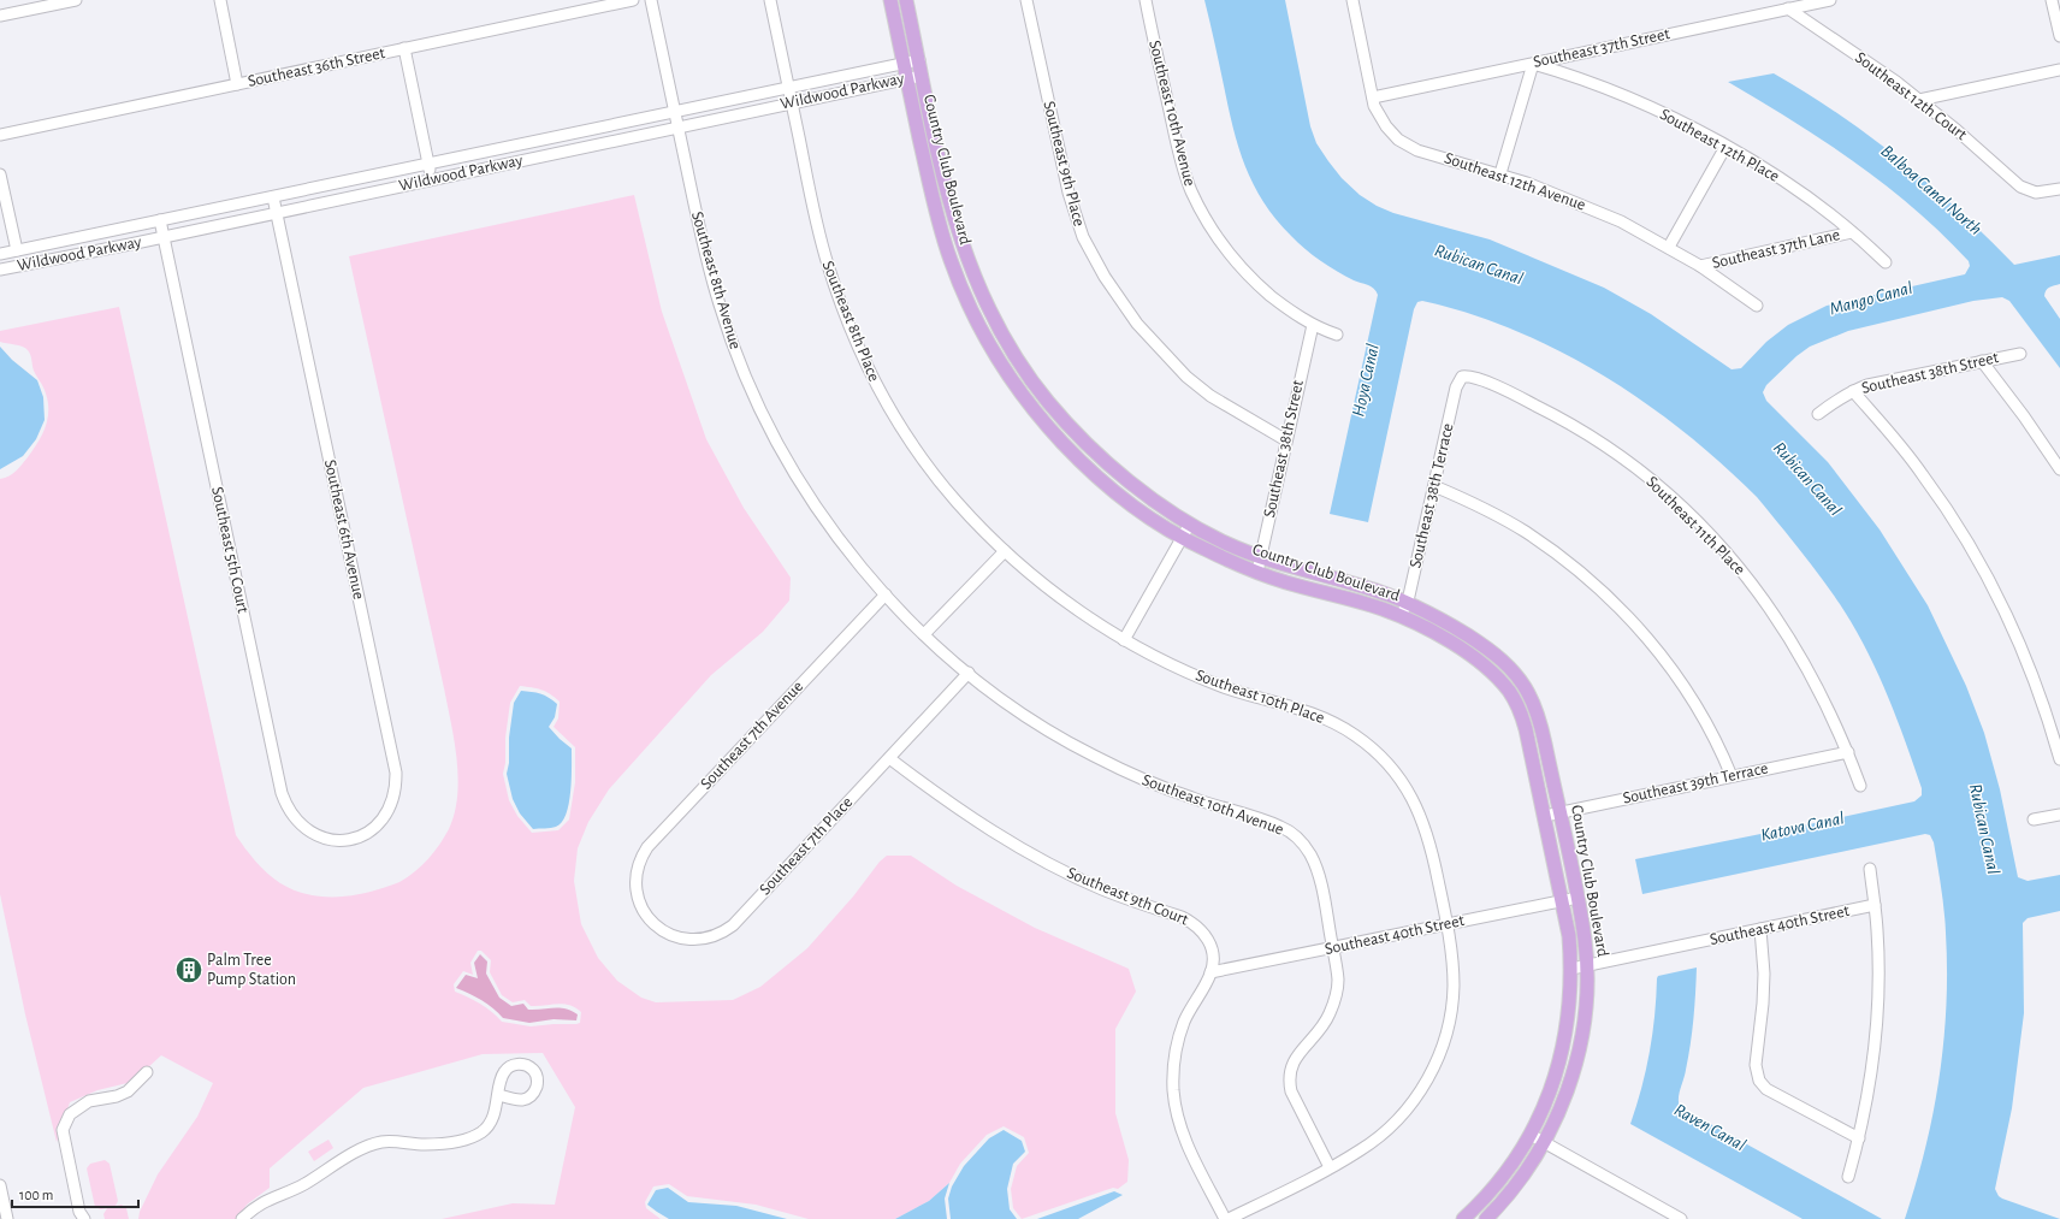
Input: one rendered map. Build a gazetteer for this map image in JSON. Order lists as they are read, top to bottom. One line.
{"streets":{"main road":["Country Club Boulevard"],"street":["Southeast 37th Street","Southeast 36th Street","Wildwood Parkway","Southeast 12th Court","Southeast 10th Avenue","Southeast 12th Place","Southeast 9th Place","Southeast 12th Avenue","Southeast 37th Lane","Southeast 8th Avenue","Southeast 8th Place","Southeast 38th Street","Southeast 38th Terrace","Southeast 11th Place","Southeast 6th Avenue","Southeast 5th Court","Southeast 10th Place","Southeast 7th Avenue","Southeast 39th Terrace","Southeast 7th Place","Southeast 9th Court","Southeast 40th Street"]},"crossings":[["Southeast 37th Street","Southeast 12th Court"],["Southeast 37th Street","Southeast 12th Place"],["Southeast 37th Street","Southeast 12th Avenue"],["Wildwood Parkway","Country Club Boulevard"],["Wildwood Parkway","Southeast 8th Avenue"],["Wildwood Parkway","Southeast 8th Place"],["Wildwood Parkway","Southeast 6th Avenue"],["Wildwood Parkway","Southeast 5th Court"],["Southeast 10th Avenue","Southeast 8th Avenue"],["Southeast 10th Avenue","Southeast 38th Street"],["Southeast 10th Avenue","Southeast 10th Place"],["Southeast 10th Avenue","Southeast 7th Place"],["Southeast 10th Avenue","Southeast 40th Street"],["Southeast 12th Place","Southeast 37th Lane"],["Southeast 9th Place","Southeast 38th Street"],["Country Club Boulevard","Southeast 38th Street"],["Country Club Boulevard","Southeast 38th Terrace"],["Country Club Boulevard","Southeast 39th Terrace"],["Country Club Boulevard","Southeast 40th Street"],["Southeast 12th Avenue","Southeast 37th Lane"],["Southeast 8th Avenue","Southeast 7th Avenue"],["Southeast 8th Avenue","Southeast 7th Place"],["Southeast 8th Place","Southeast 10th Place"],["Southeast 38th Terrace","Southeast 11th Place"],["Southeast 11th Place","Southeast 39th Terrace"],["Southeast 6th Avenue","Southeast 5th Court"],["Southeast 10th Place","Southeast 40th Street"],["Southeast 7th Avenue","Southeast 7th Place"],["Southeast 7th Place","Southeast 9th Court"],["Southeast 9th Court","Southeast 40th Street"]],"water":["Balboa Canal North","Rubican Canal","Mango Canal","Hoya Canal","Katova Canal","Raven Canal"],"places":{"building":["Palm Tree Pump Station"]},"scale_bar":"100 m"}
